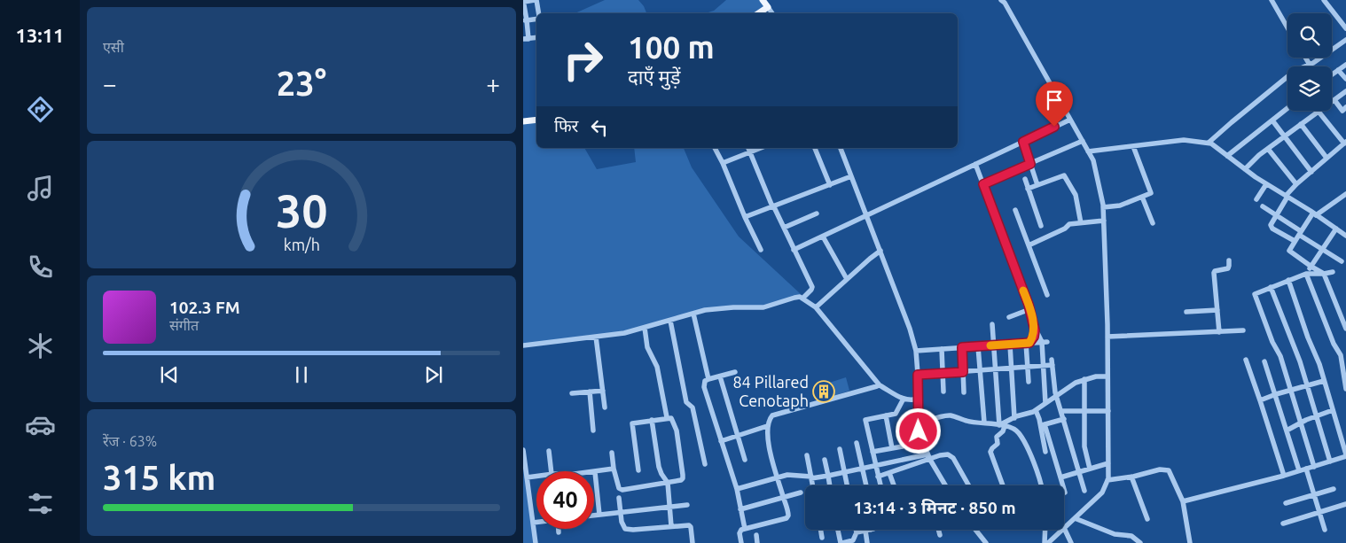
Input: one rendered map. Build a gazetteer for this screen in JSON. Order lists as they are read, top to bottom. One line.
{"places":{"building":["84 Pillared Cenotaph"]},"page":{"tabs":"13:11","tile":["एसी",["रेंज · 63%","315 km"]],"turn":["100 m","दाएँ मुड़ें"],"heat":["−","23°","+"],"then":"फिर","song":["102.3 FM","संगीत"],"limit":"40","trip":"13:14 · 3 मिनट · 850 m","gauge":["30","km/h"]}}
